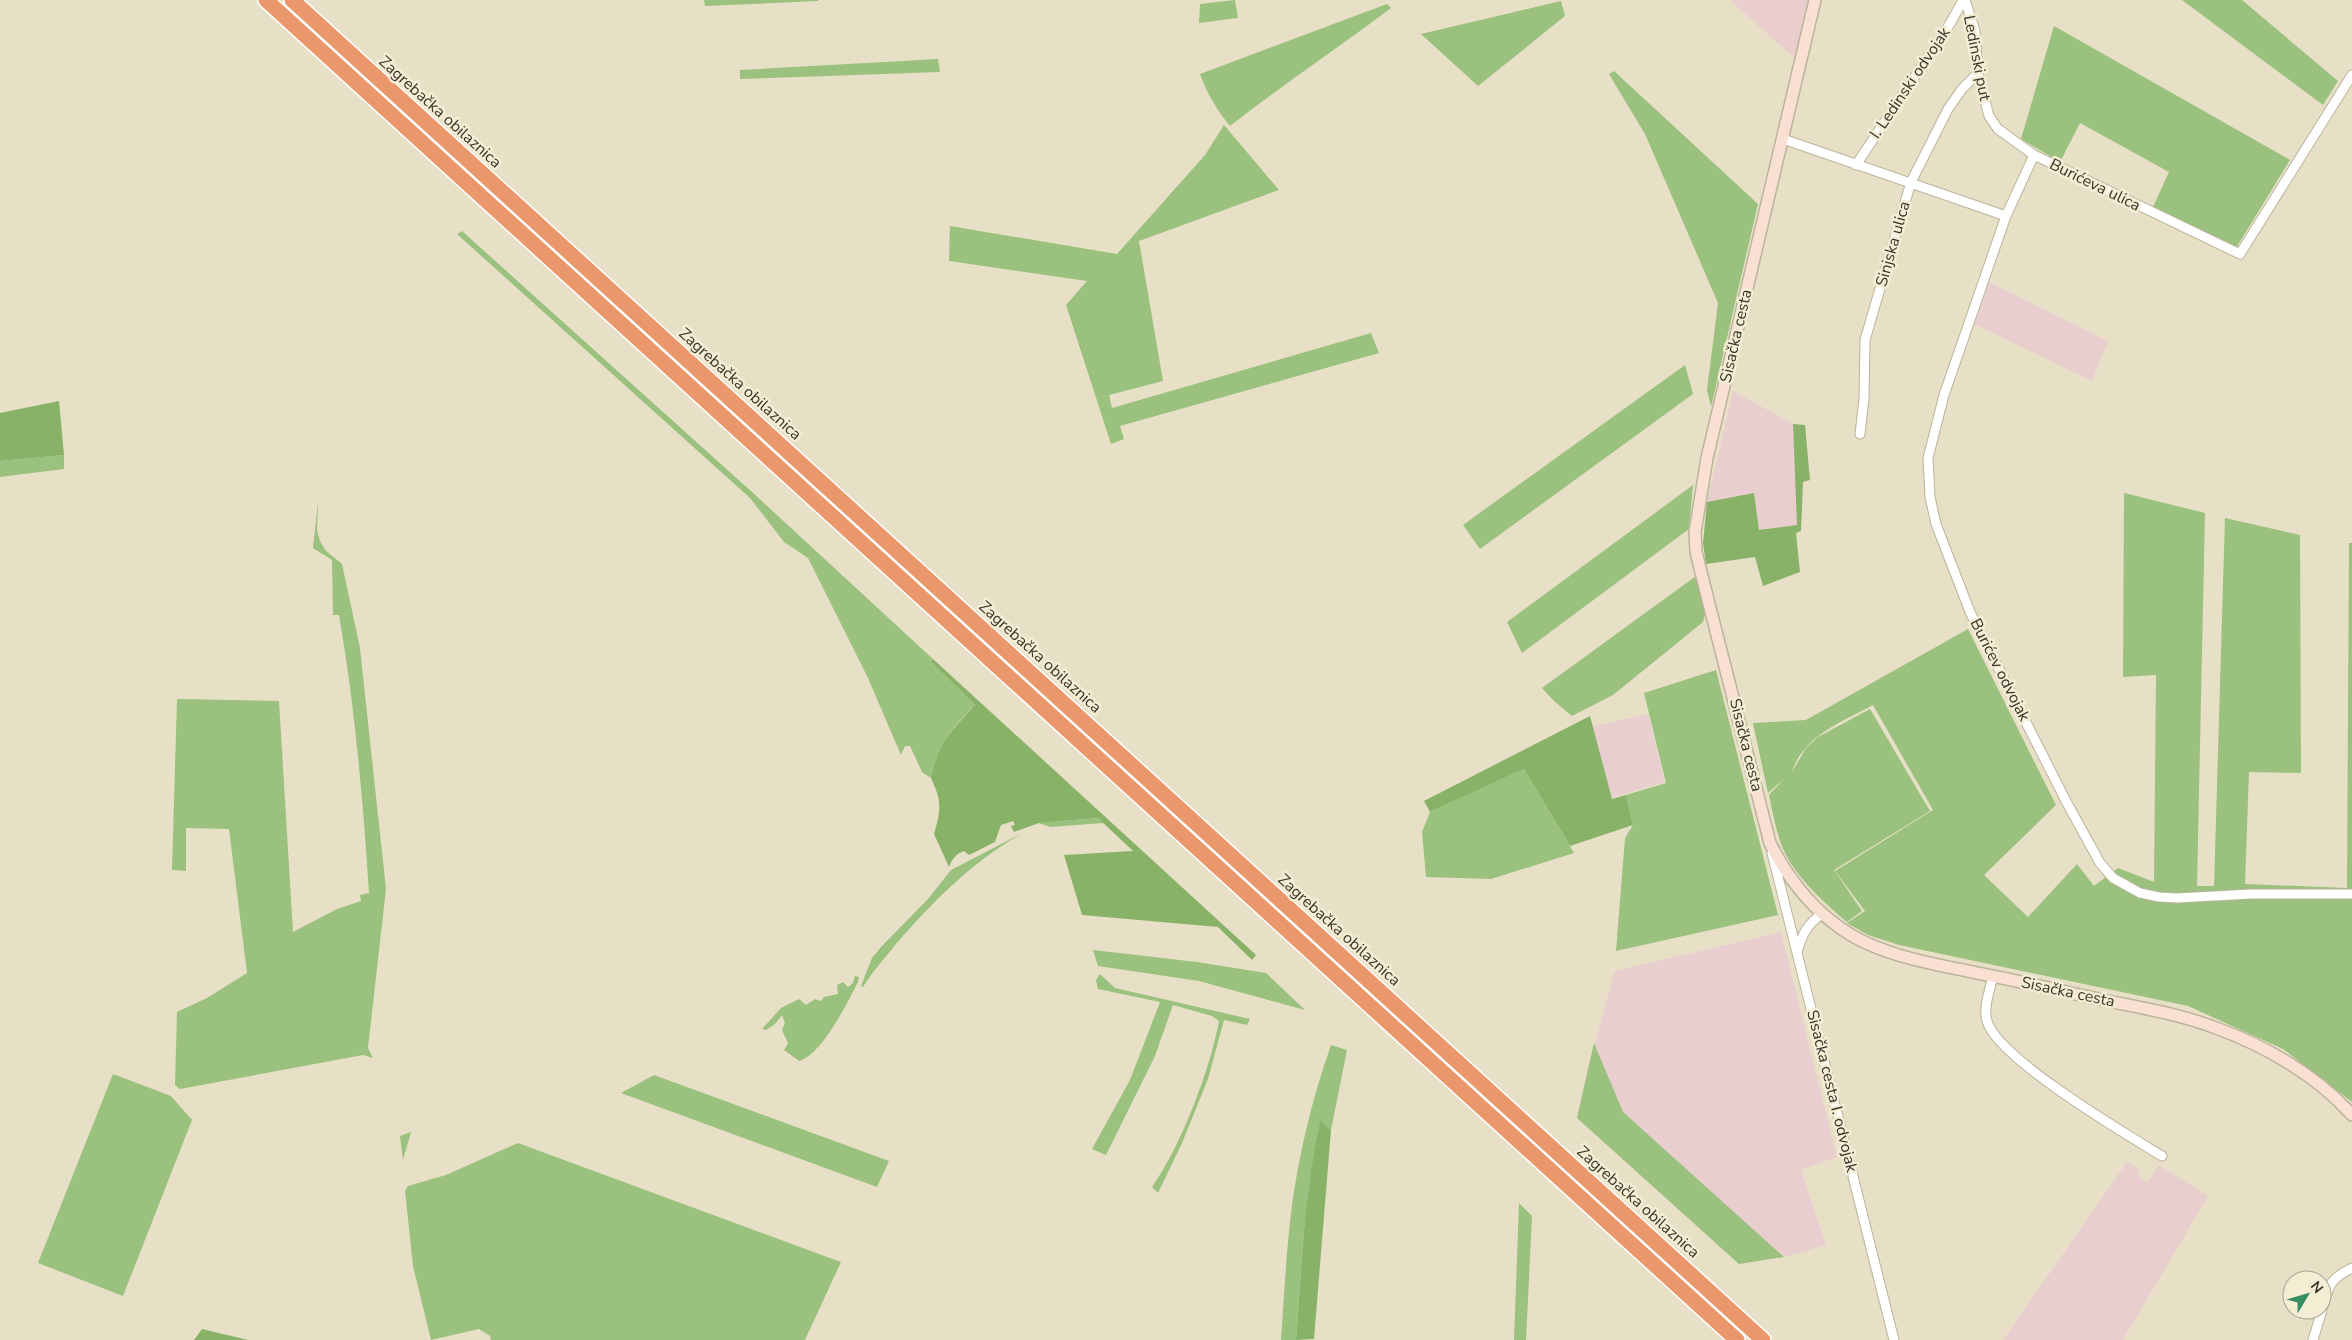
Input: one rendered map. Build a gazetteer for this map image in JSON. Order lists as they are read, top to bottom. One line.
{"streets":{"highway":["Zagrebačka obilaznica"],"main road":["Sisačka cesta"],"street":["Ledinski put","I. Ledinski odvojak","Burićeva ulica","Sinjska ulica","Burićev odvojak","Sisačka cesta I. odvojak"]},"crossings":[["Ledinski put","I. Ledinski odvojak"],["Ledinski put","Burićeva ulica"],["Ledinski put","Sinjska ulica"],["Burićeva ulica","Burićev odvojak"],["Sisačka cesta","Sisačka cesta I. odvojak"]],"north":"top right"}
